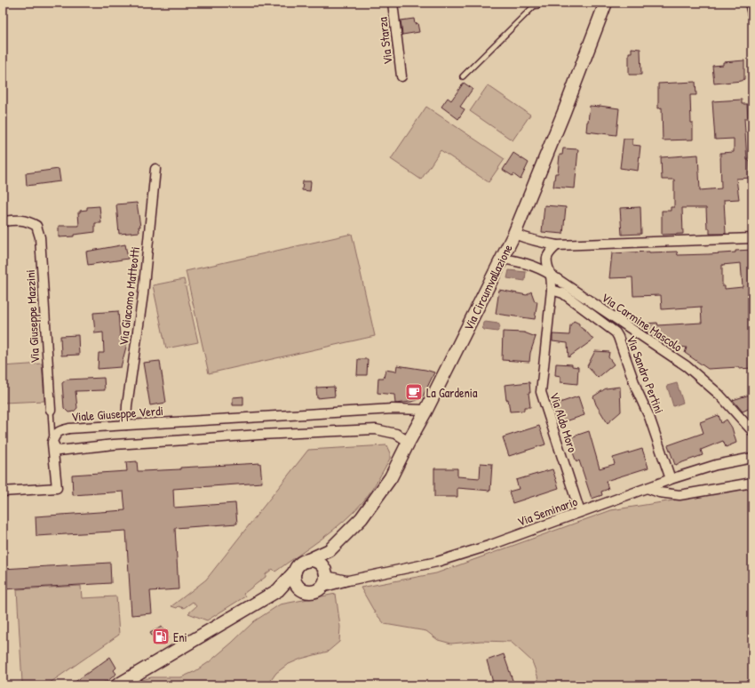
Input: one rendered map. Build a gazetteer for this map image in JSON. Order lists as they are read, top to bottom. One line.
{"streets":{"street":["Via Starza","Via Circumvallazione","Via Giacomo Matteotti","Via Giuseppe Mazzini","Via Carmine Mascolo","Via Sandro Pertini","Viale Giuseppe Verdi","Via Aldo Moro","Via Seminario"]},"crossings":[["Via Circumvallazione","Via Carmine Mascolo"],["Via Circumvallazione","Viale Giuseppe Verdi"],["Via Circumvallazione","Via Seminario"],["Via Giacomo Matteotti","Viale Giuseppe Verdi"],["Via Giuseppe Mazzini","Viale Giuseppe Verdi"],["Via Carmine Mascolo","Via Aldo Moro"],["Via Sandro Pertini","Via Aldo Moro"],["Via Sandro Pertini","Via Seminario"],["Via Aldo Moro","Via Seminario"]],"places":{"cafe":["La Gardenia"],"fuel station":["Eni"]}}
